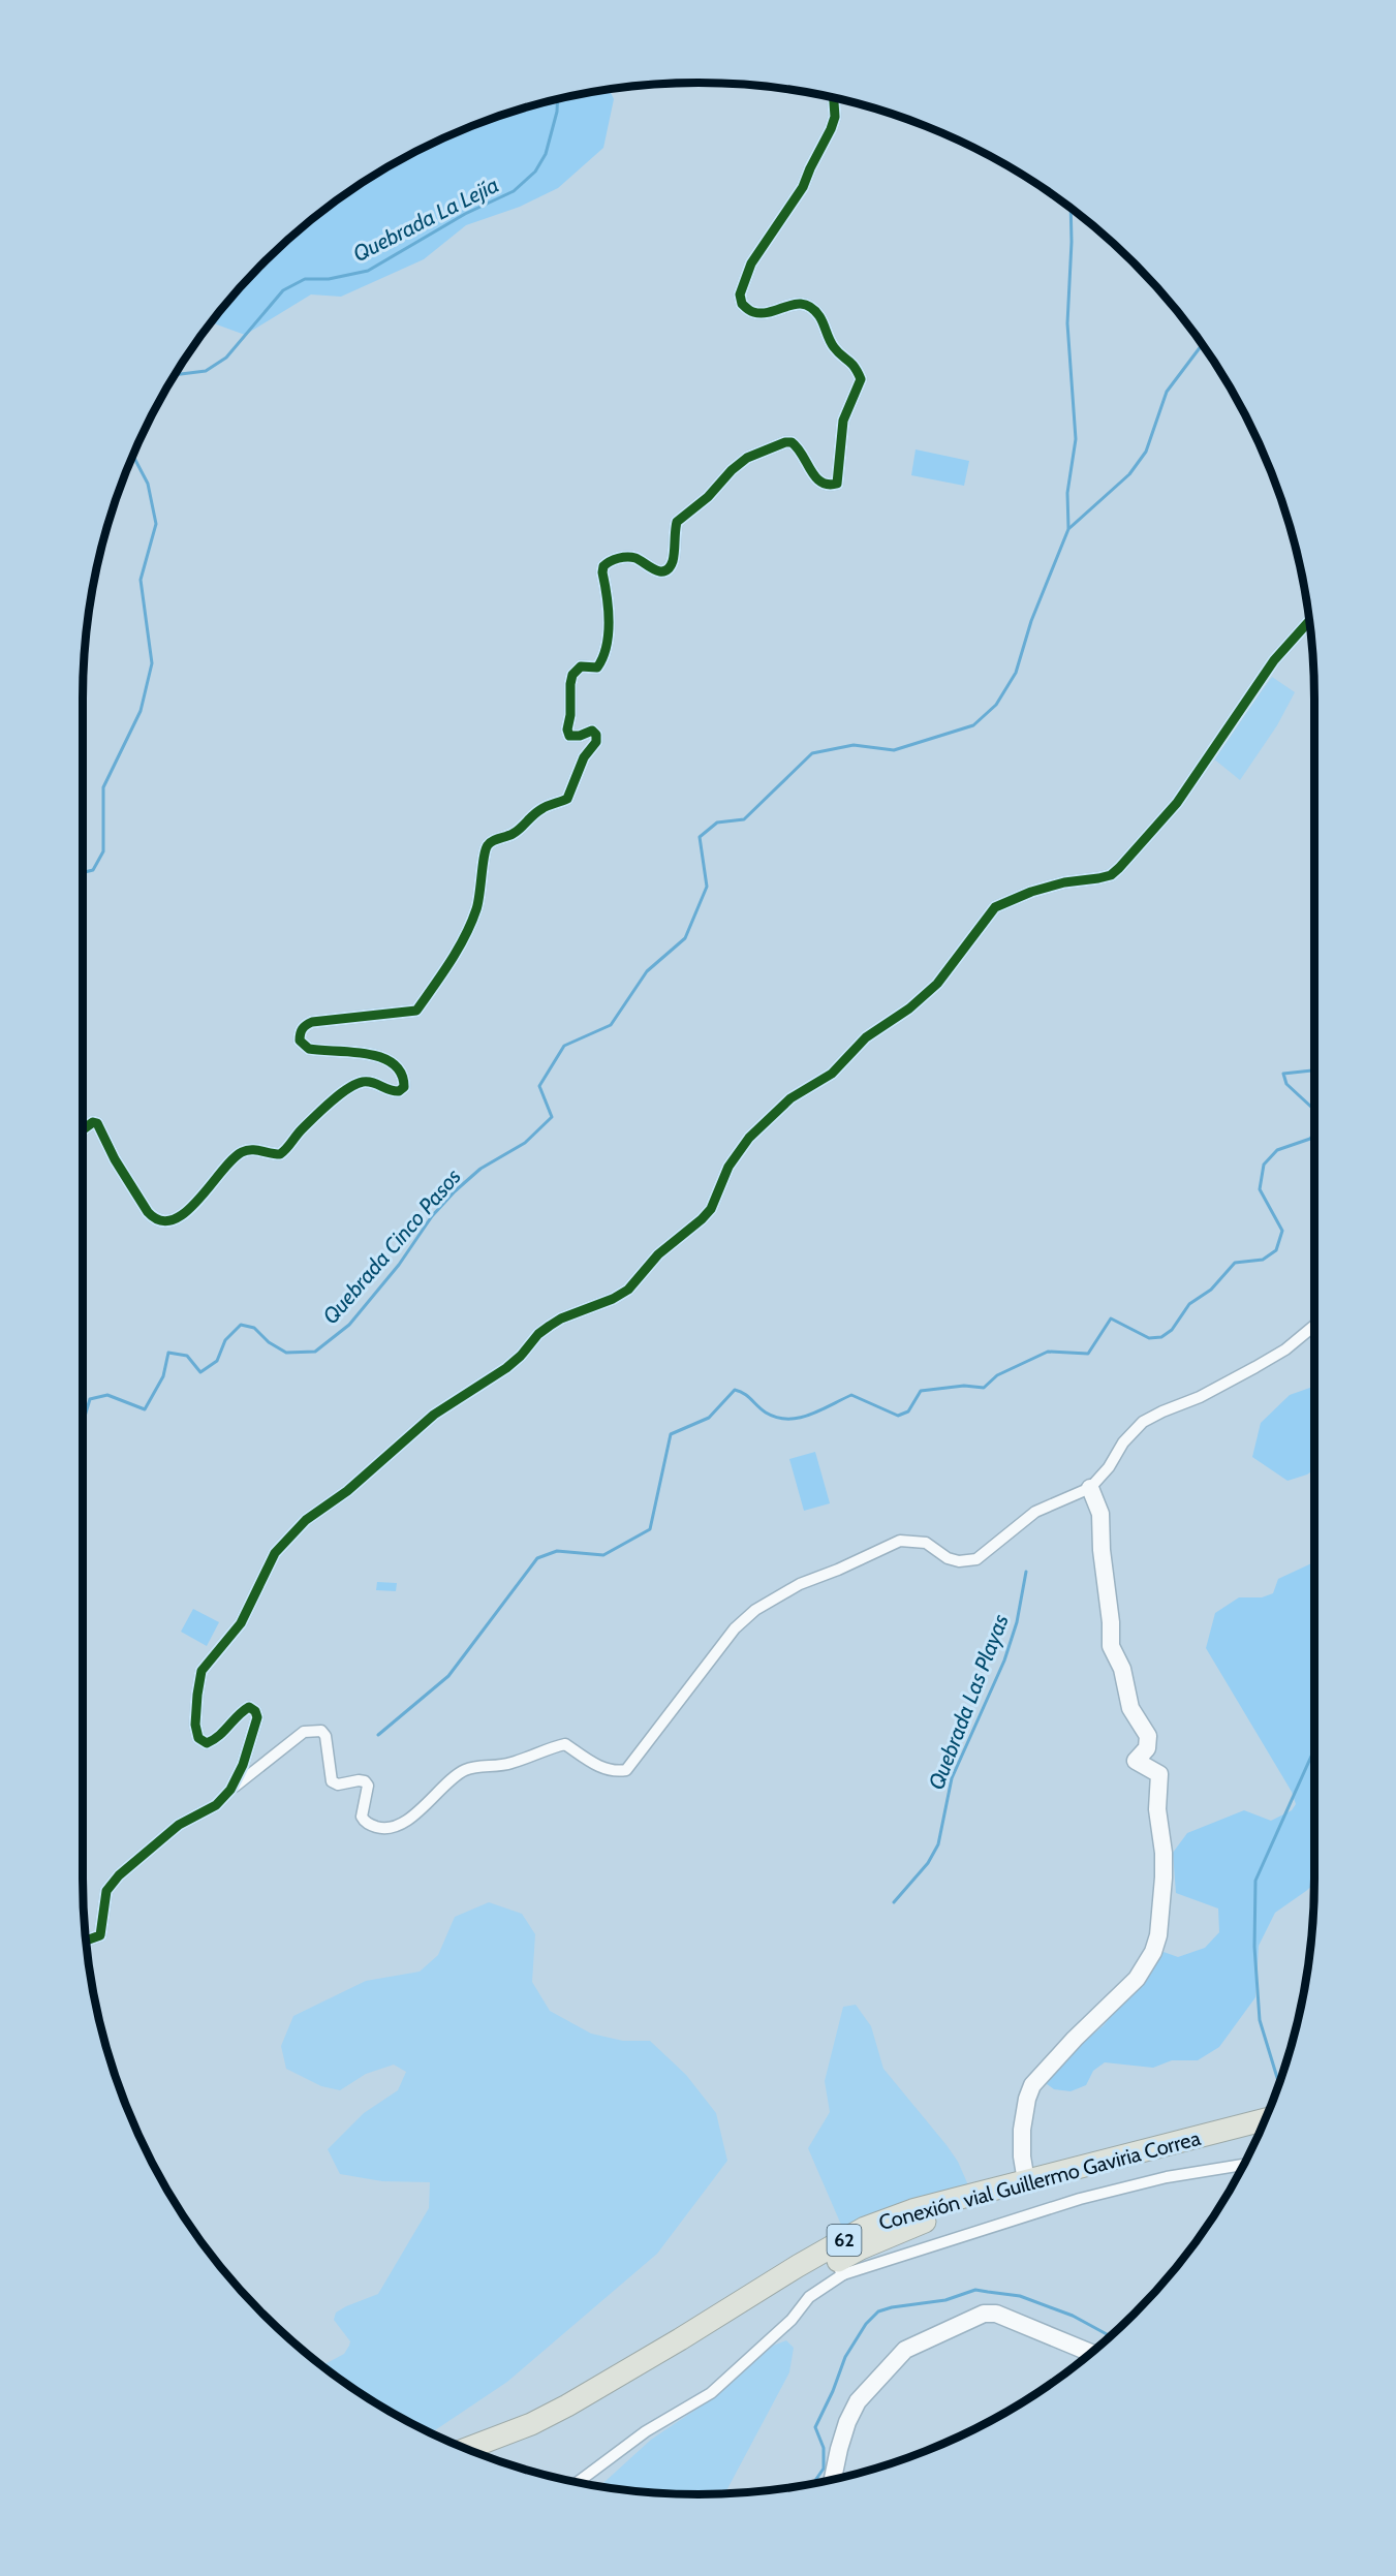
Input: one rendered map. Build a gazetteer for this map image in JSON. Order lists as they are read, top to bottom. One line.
{"streets":{"highway":["Conexión vial Guillermo Gaviria Correa","62"]},"water":["Quebrada La Lejía","Quebrada Cinco Pasos","Quebrada Las Playas"]}
